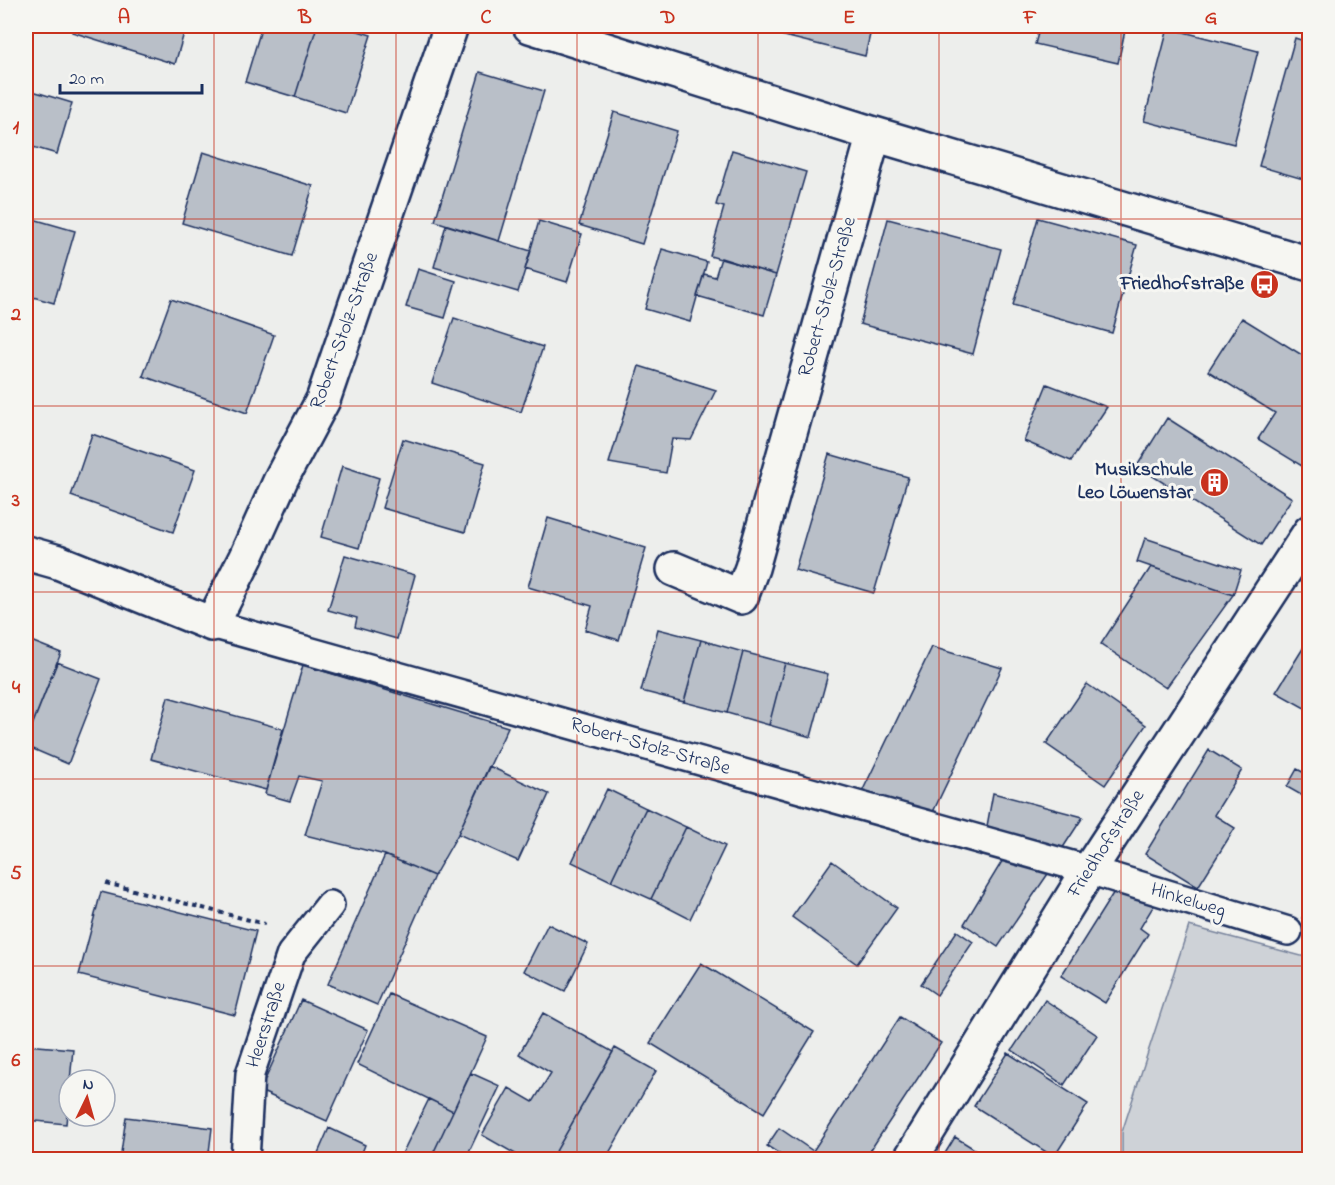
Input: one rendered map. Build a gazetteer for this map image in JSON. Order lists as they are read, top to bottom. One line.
{"streets":{"street":["Robert-Stolz-Straße","Friedhofstraße"],"lane":["Hinkelweg","Heerstraße"]},"crossings":[["Robert-Stolz-Straße","Friedhofstraße"],["Robert-Stolz-Straße","Hinkelweg"],["Friedhofstraße","Hinkelweg"]],"places":{"bus stop":["Friedhofstraße"],"building":["Musikschule Leo Löwenstar"]},"scale_bar":"20 m","north":"top","grid":{"columns":["A","B","C","D","E","F","G"],"rows":["1","2","3","4","5","6"]}}
